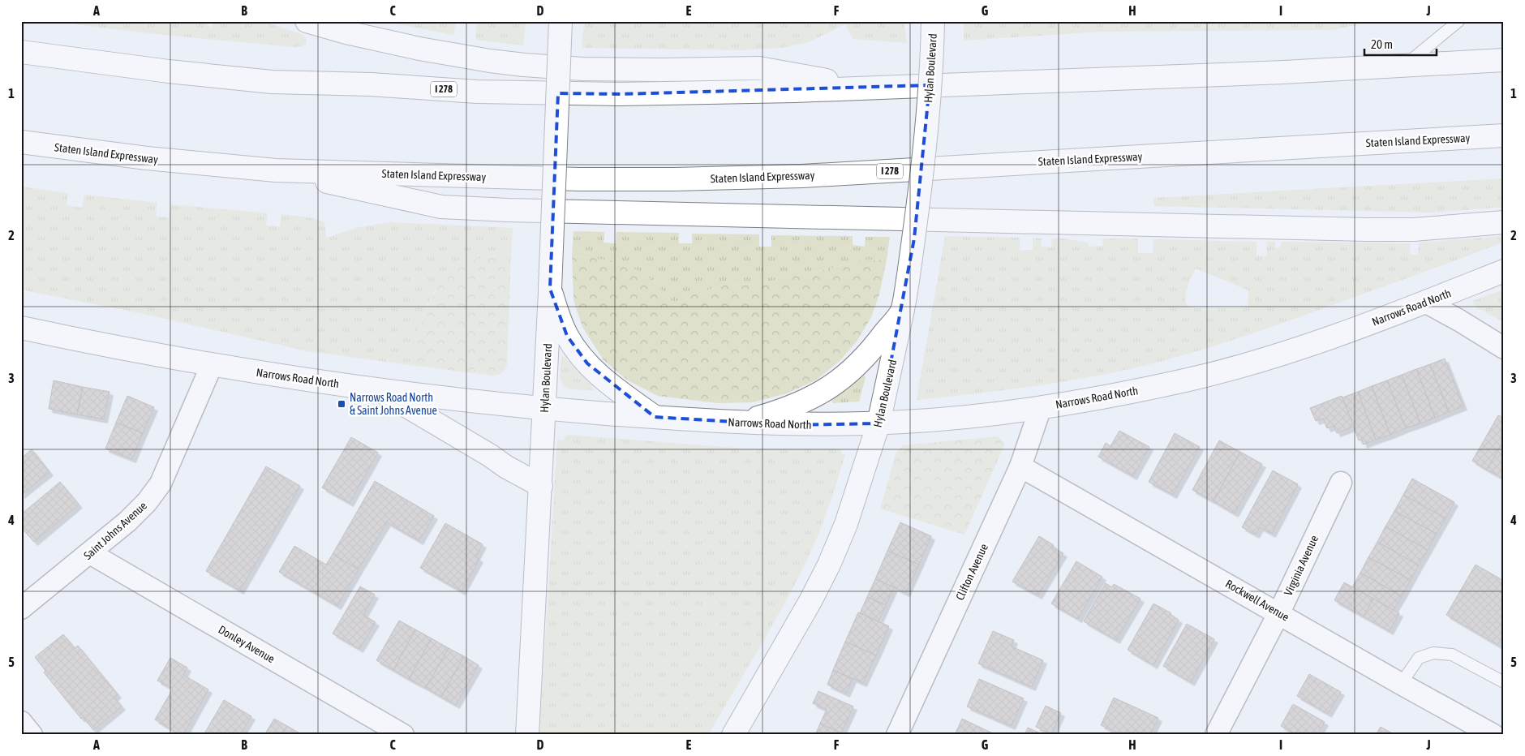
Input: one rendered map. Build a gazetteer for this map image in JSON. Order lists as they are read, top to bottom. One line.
{"streets":{"main road":["Hylan Boulevard","I 278","Staten Island Expressway","Narrows Road North"],"street":["Saint Johns Avenue","Virginia Avenue","Clifton Avenue","Rockwell Avenue","Donley Avenue"]},"crossings":[["Hylan Boulevard","Narrows Road North"],["Narrows Road North","Saint Johns Avenue"],["Narrows Road North","Clifton Avenue"],["Saint Johns Avenue","Donley Avenue"],["Virginia Avenue","Rockwell Avenue"],["Clifton Avenue","Rockwell Avenue"]],"places":{"transit":["Narrows Road North & Saint Johns Avenue"]},"scale_bar":"20 m","grid":{"columns":["A","B","C","D","E","F","G","H","I","J"],"rows":["1","2","3","4","5"]}}
